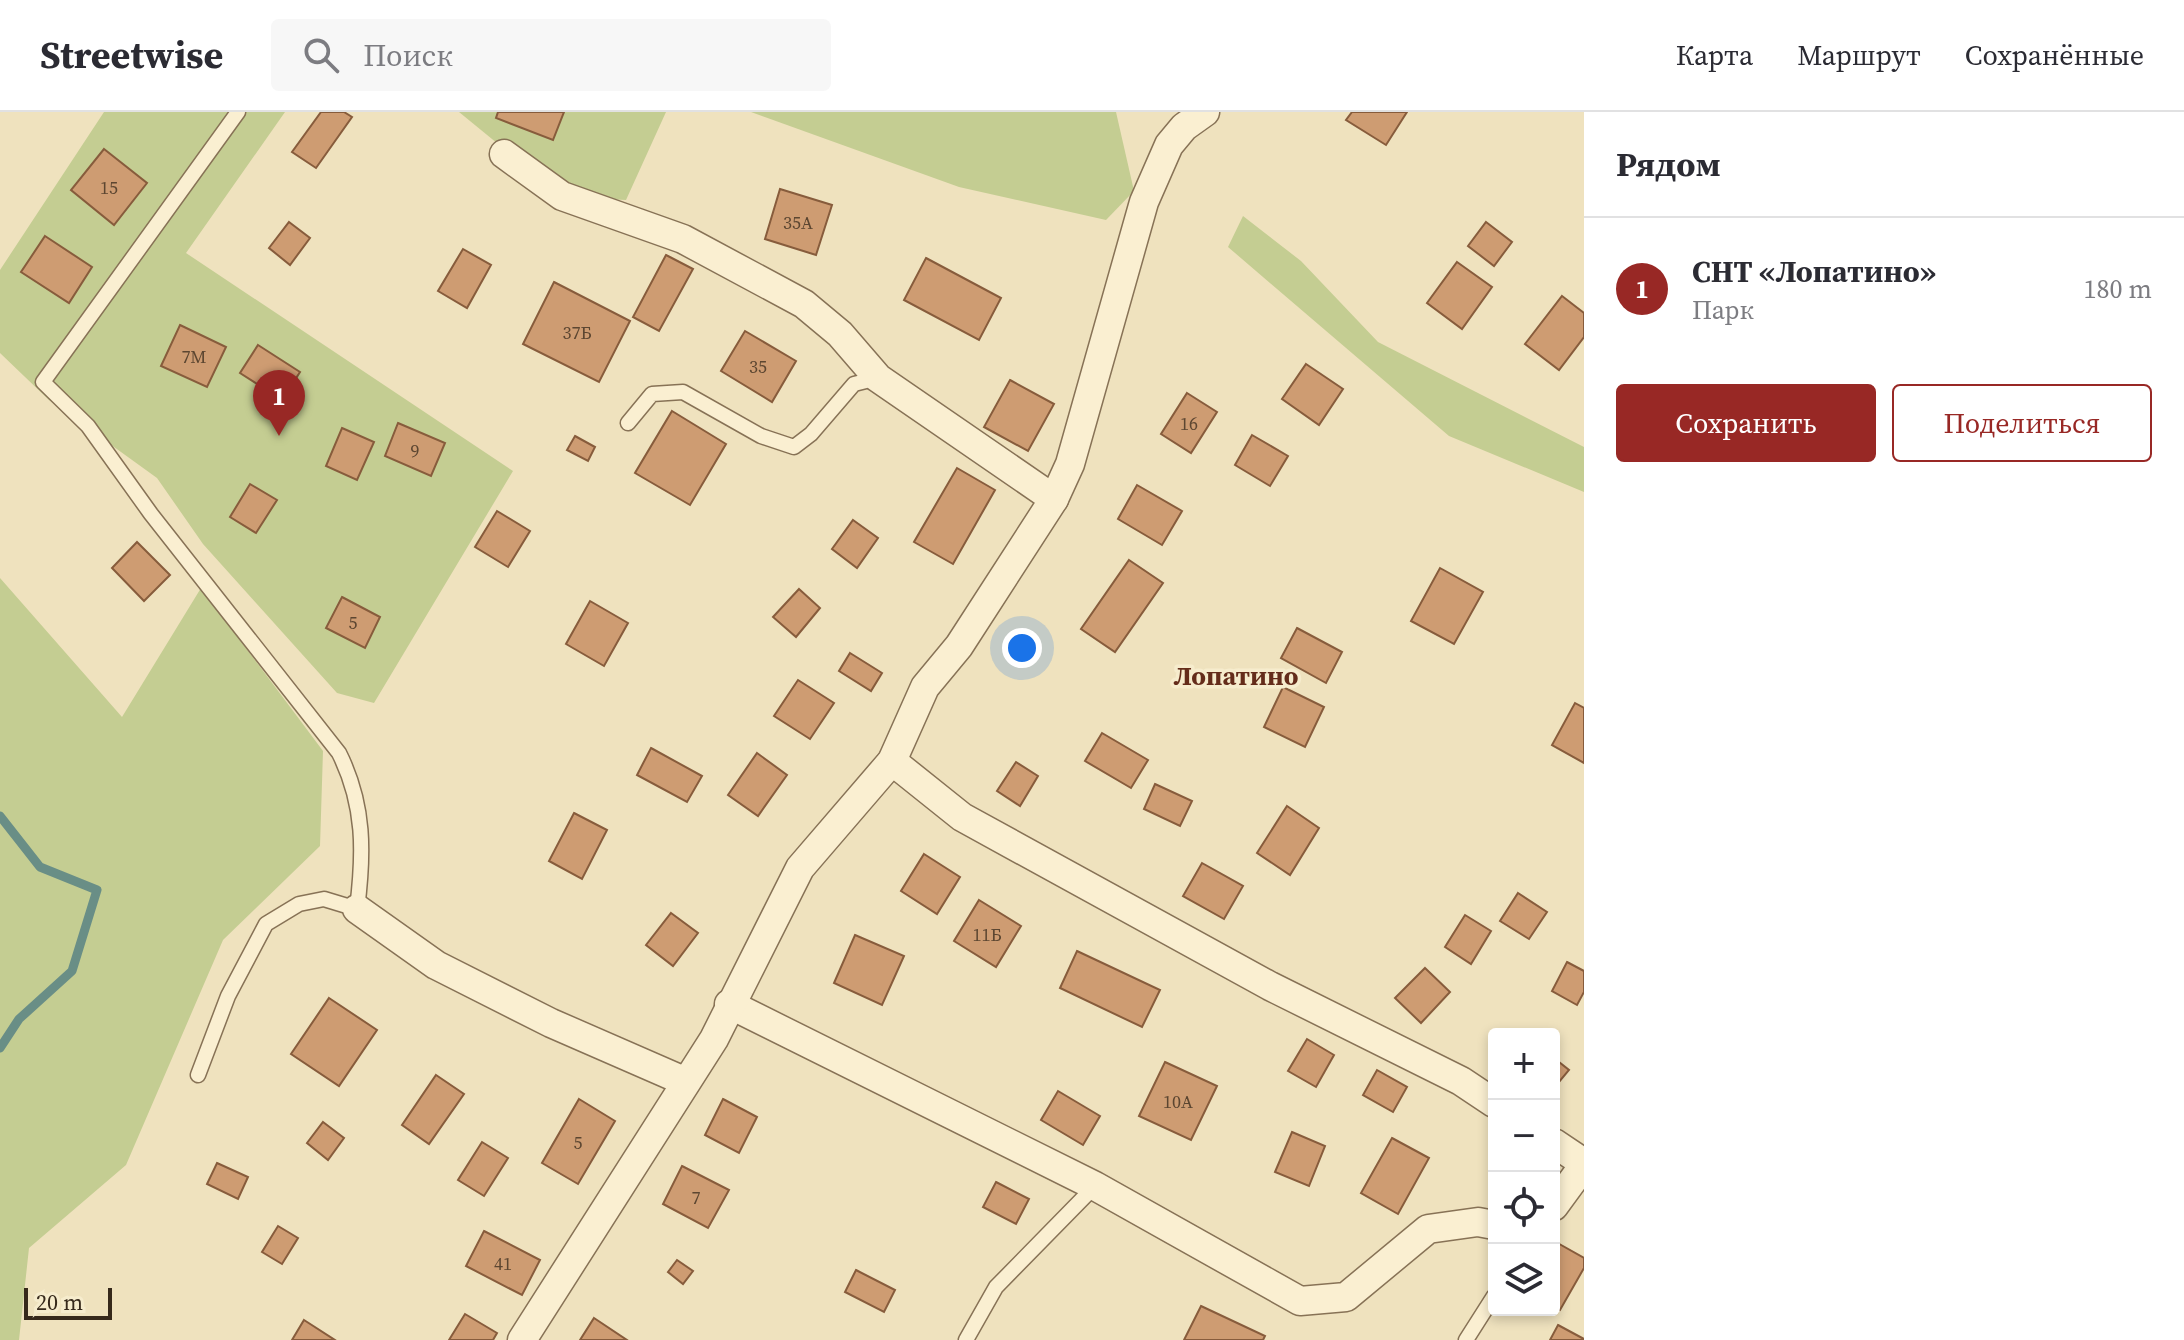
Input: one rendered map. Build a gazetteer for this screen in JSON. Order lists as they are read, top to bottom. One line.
{"districts":["Лопатино"],"house_numbers":["15","35А","37Б","7М","35","16","9","5","11Б","10А","5","7","41"],"scale_bar":"20 m","page":{"header":"Streetwise","search":"Поиск","nav":["Карта","Маршрут","Сохранённые"],"heading":"Рядом","list":[{"mark":"1","name":"СНТ «Лопатино»","note":"Парк","value":"180 m"}],"buttons":["Сохранить","Поделиться"],"pins":"1","map_buttons":["+","−"],"scale":"20 m"}}
